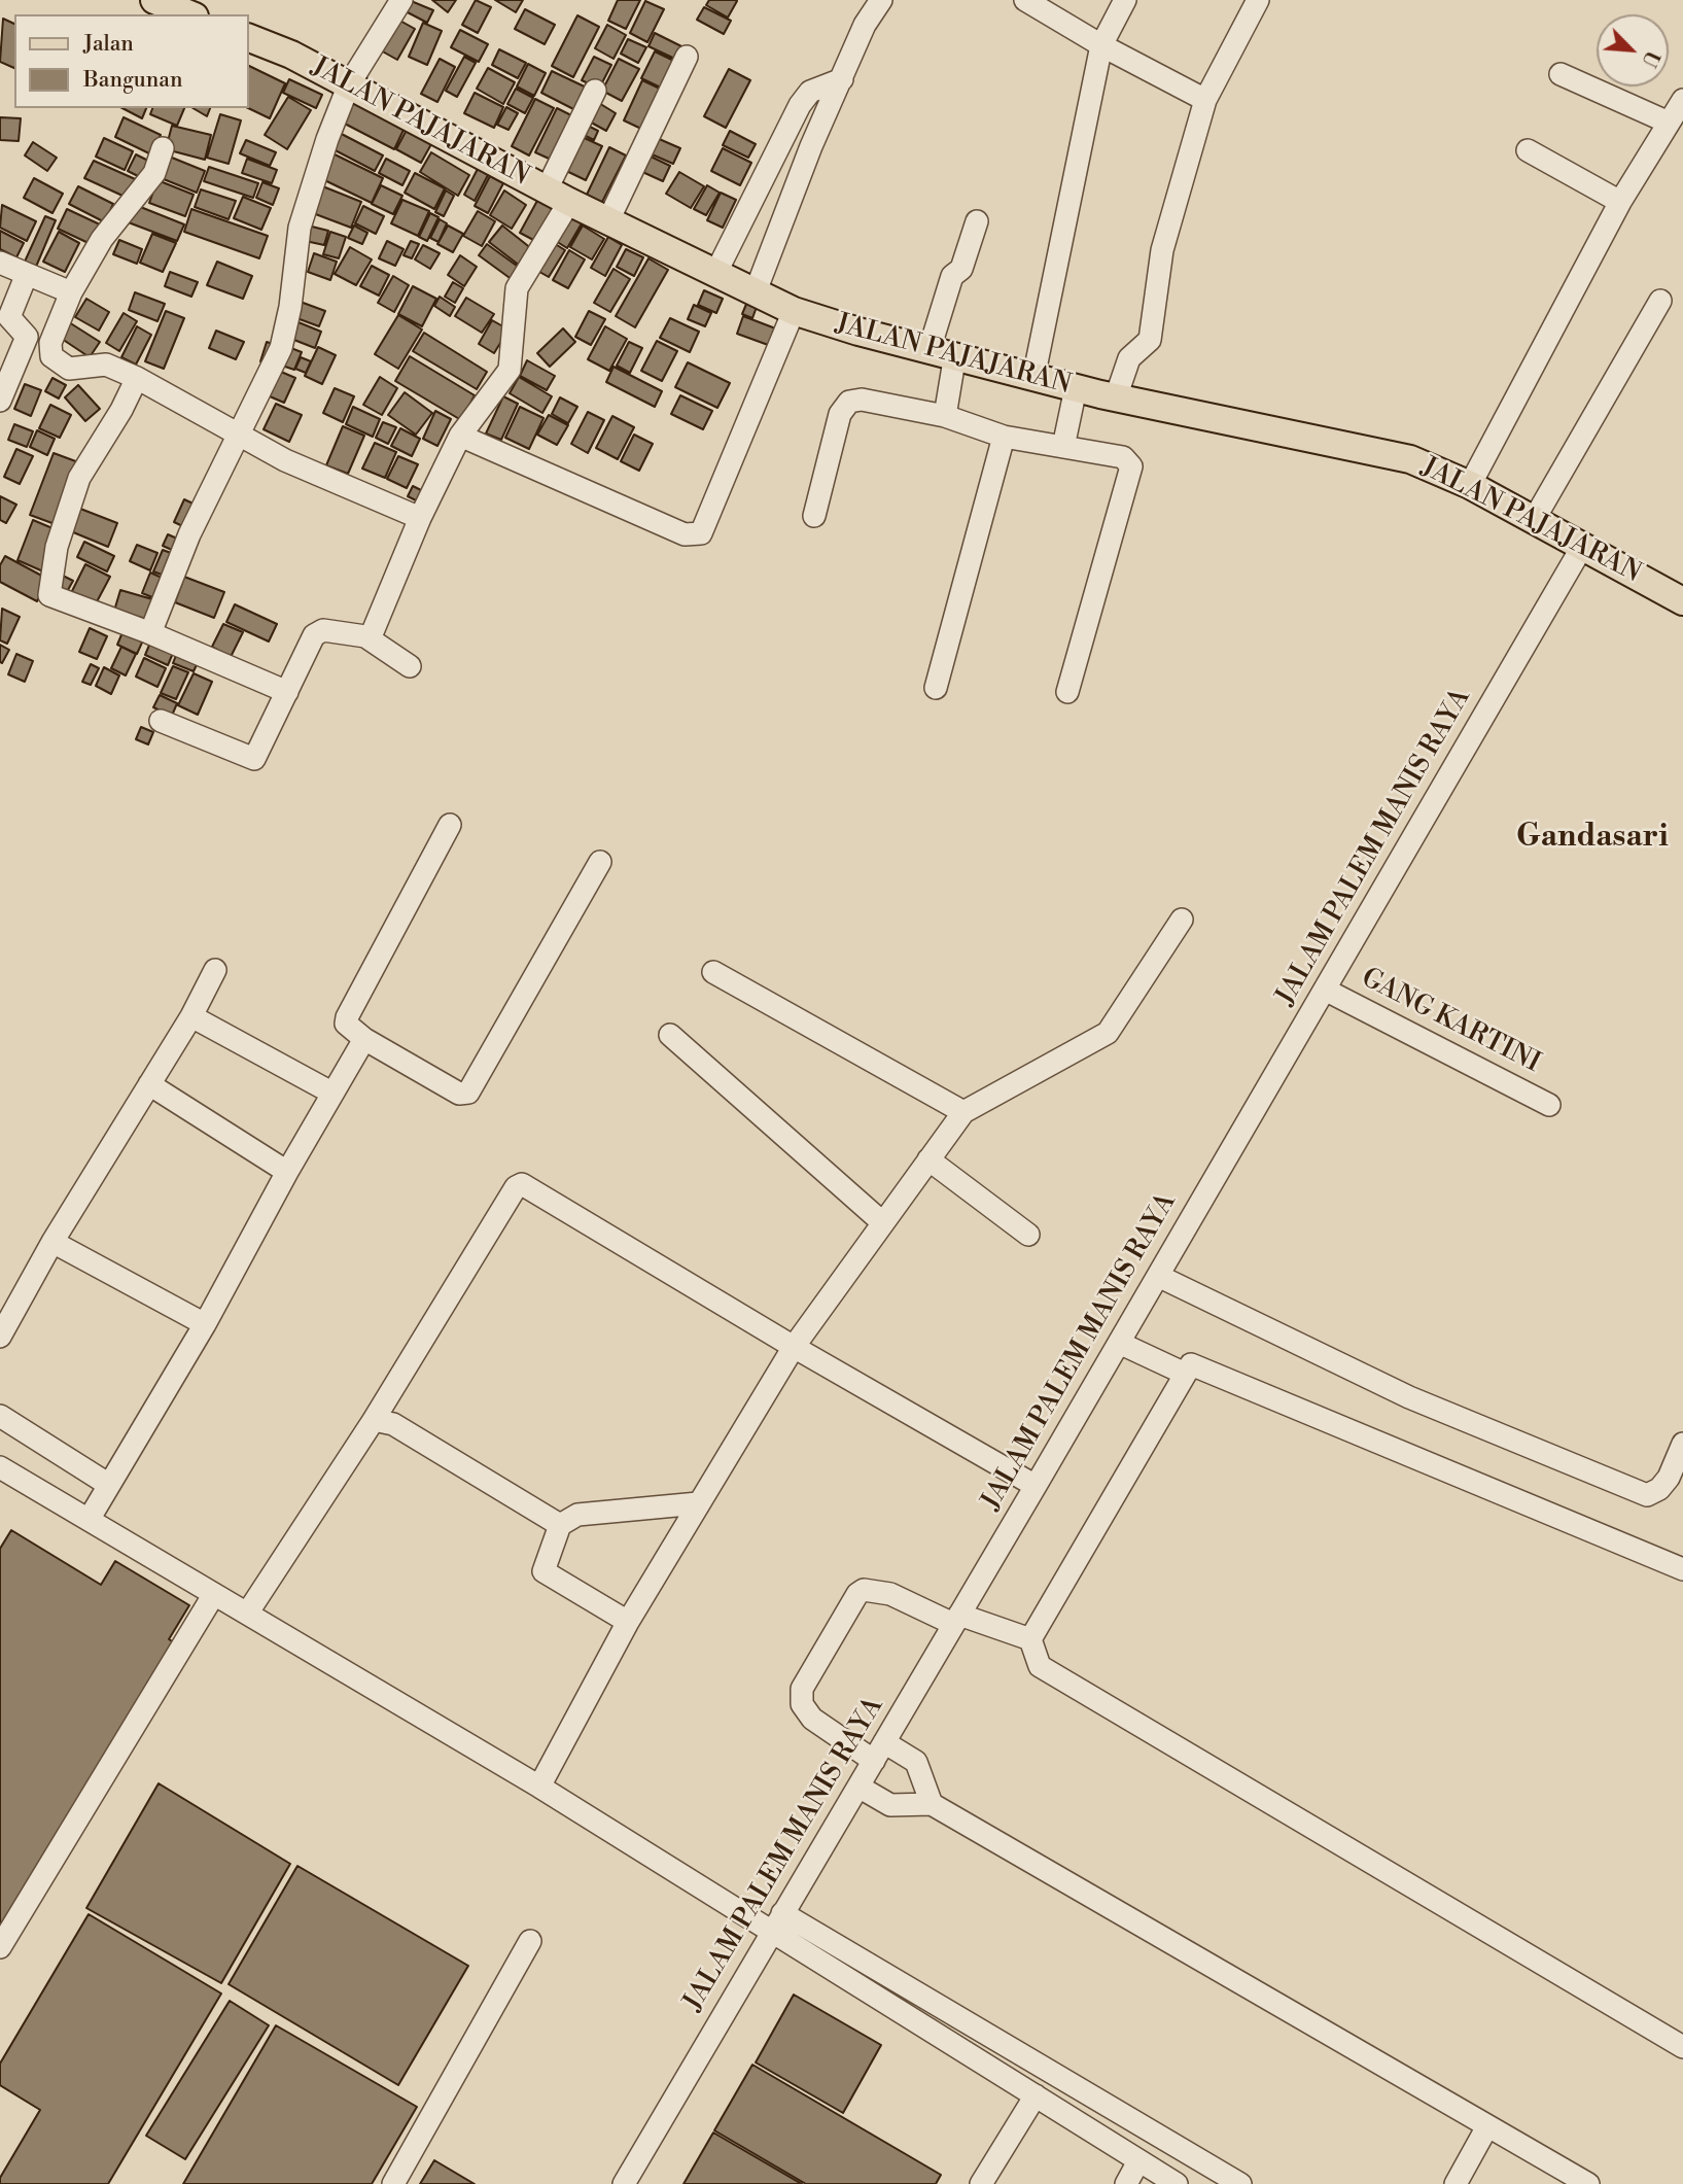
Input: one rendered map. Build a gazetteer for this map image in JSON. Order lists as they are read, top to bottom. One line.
{"streets":{"main road":["JALAN PAJAJARAN"],"street":["JALAM PALEM MANIS RAYA","GANG KARTINI"]},"crossings":[["JALAN PAJAJARAN","JALAM PALEM MANIS RAYA"],["JALAM PALEM MANIS RAYA","GANG KARTINI"]],"districts":["Gandasari"],"legend":["Jalan","Bangunan"],"north":"bottom right"}
